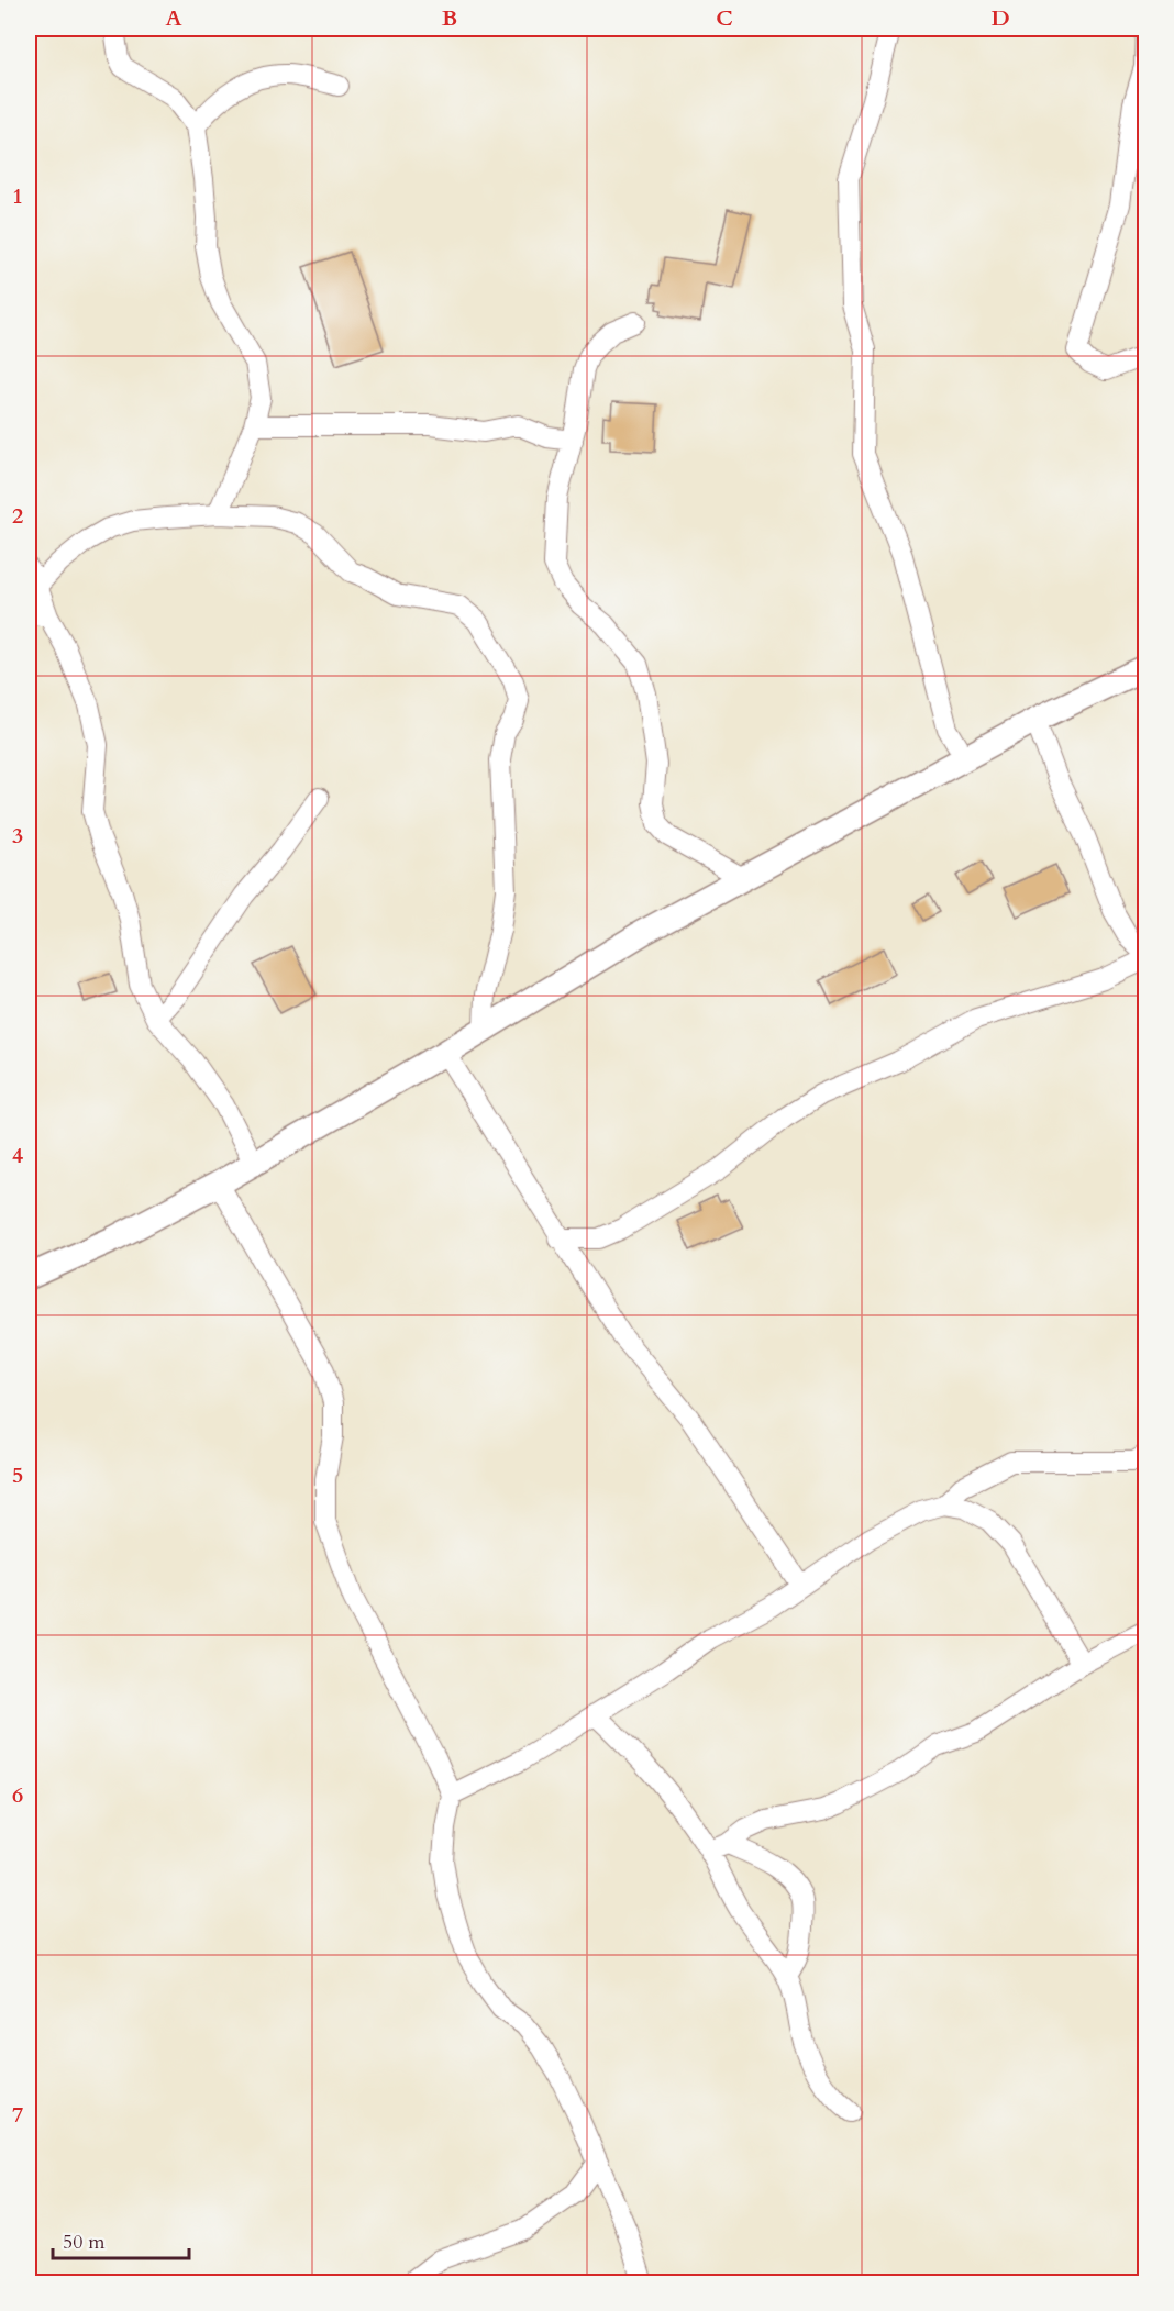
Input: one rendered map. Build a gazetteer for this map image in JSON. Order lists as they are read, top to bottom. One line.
{"scale_bar":"50 m","grid":{"columns":["A","B","C","D"],"rows":["1","2","3","4","5","6","7"]}}
